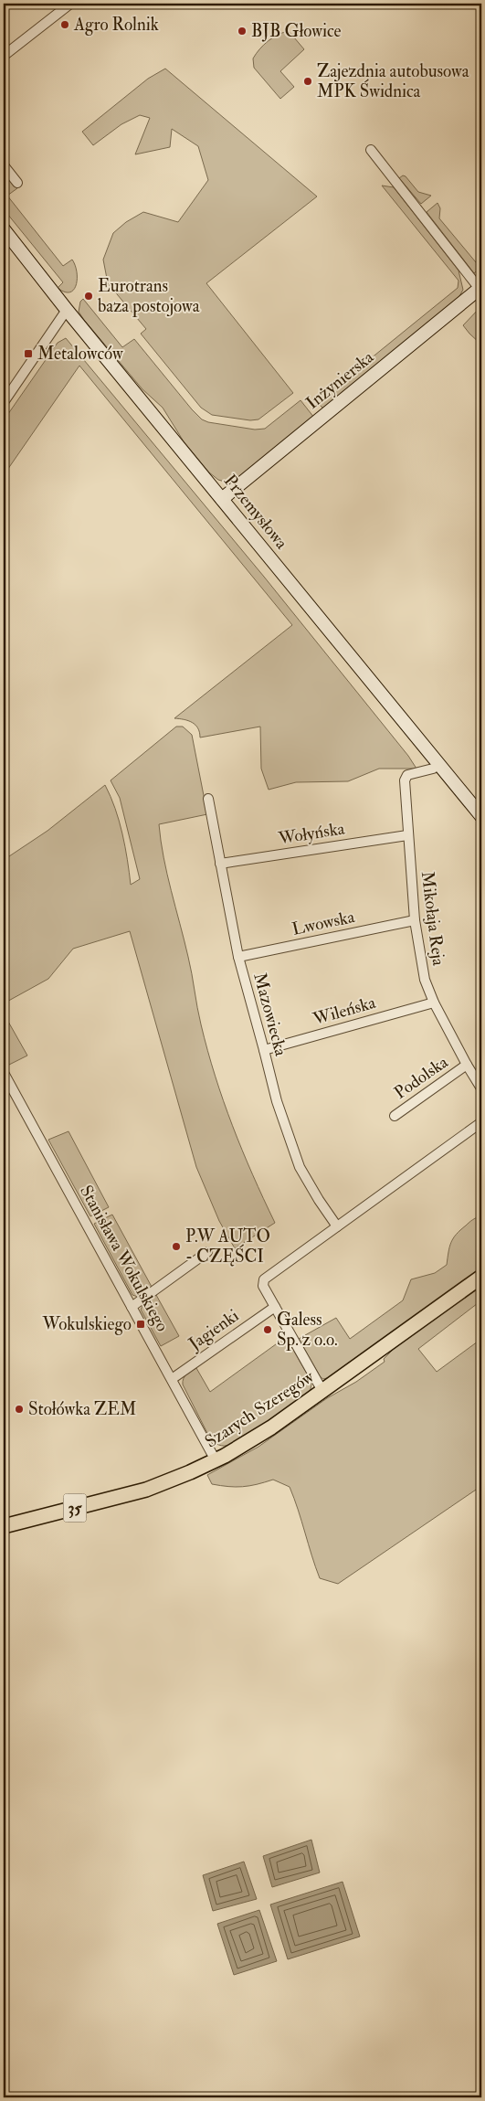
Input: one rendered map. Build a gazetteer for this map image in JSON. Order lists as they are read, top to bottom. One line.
{"streets":{"main road":["Inżynierska","Przemysłowa","Szarych Szeregów","35"],"street":["Wołyńska","Mikołaja Reja","Lwowska","Wileńska","Mazowiecka","Podolska","Stanisława Wokulskiego","Jagienki"]},"crossings":[["Inżynierska","Przemysłowa"],["Przemysłowa","Mikołaja Reja"],["Wołyńska","Mikołaja Reja"],["Wołyńska","Mazowiecka"],["Mikołaja Reja","Lwowska"],["Mikołaja Reja","Wileńska"],["Mikołaja Reja","Podolska"],["Lwowska","Mazowiecka"],["Wileńska","Mazowiecka"],["Stanisława Wokulskiego","Jagienki"],["Stanisława Wokulskiego","Szarych Szeregów"]],"places":{"other":["Agro Rolnik","BJB Głowice","Zajezdnia autobusowa MPK Świdnica","Eurotrans baza postojowa","P.W AUTO - CZĘŚCI","Galess Sp. z o.o.","Stołówka ZEM"],"transit":["Metalowców","Wokulskiego"]}}
